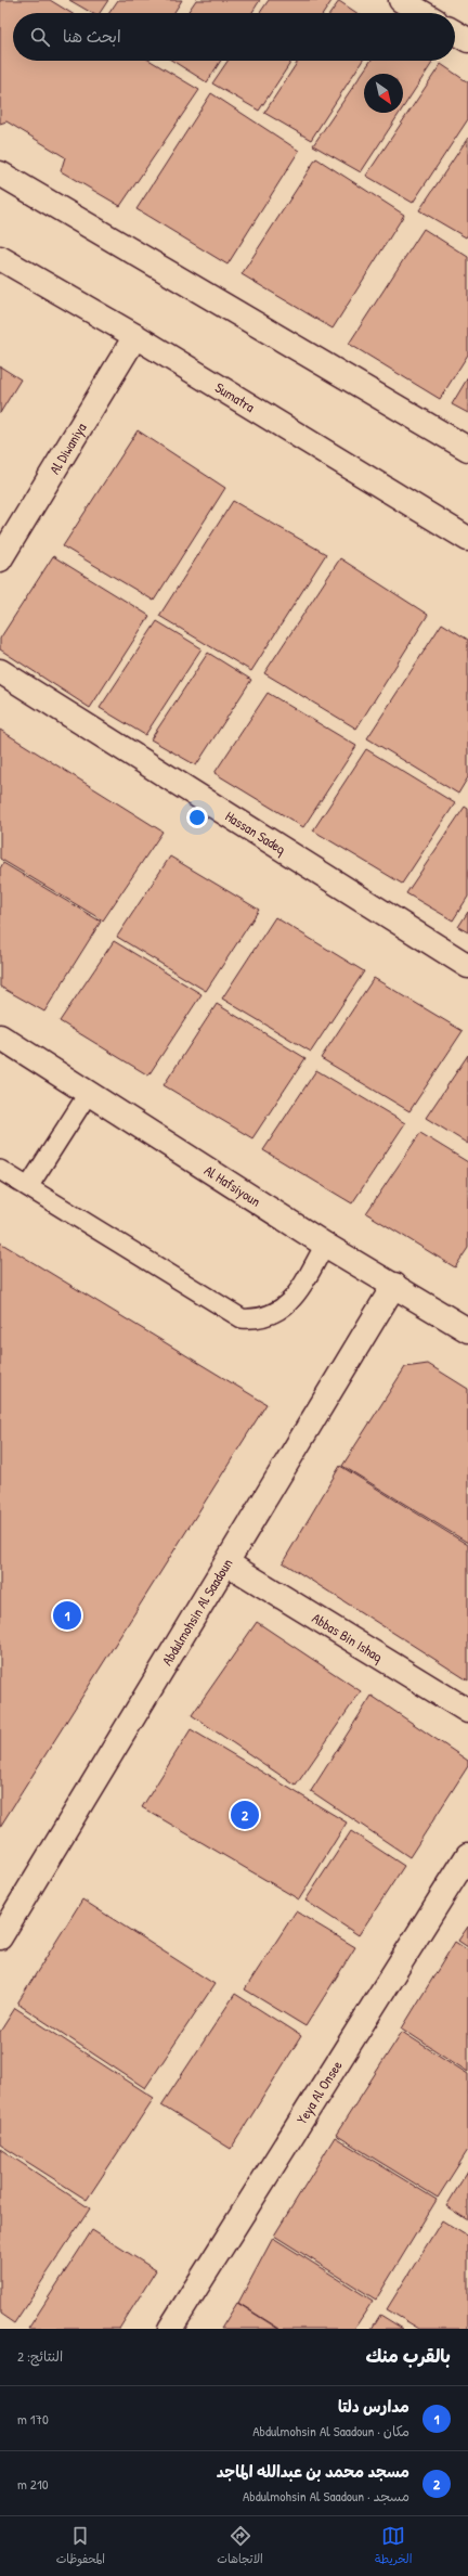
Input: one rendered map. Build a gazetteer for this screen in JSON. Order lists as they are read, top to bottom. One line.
{"streets":{"street":["Sumatra","Al Diwaniya","Hassan Sadeq","Al Hafsiyoun","Abdulmohsin Al Saadoun","Abbas Bin Ishaq","Yeya Al Onsee"]},"crossings":[["Sumatra","Al Diwaniya"],["Al Hafsiyoun","Abdulmohsin Al Saadoun"],["Abdulmohsin Al Saadoun","Abbas Bin Ishaq"]],"north":"bottom right","page":{"search":"ابحث هنا","pins":["1","2"],"heading":["بالقرب منك","النتائج: 2"],"list":[{"mark":"1","name":"مدارس دلتا","note":"مكان · Abdulmohsin Al Saadoun","value":"170 m"},{"mark":"2","name":"مسجد محمد بن عبدالله الماجد","note":"مسجد · Abdulmohsin Al Saadoun","value":"210 m"}],"nav":["الخريطة","الاتجاهات","المحفوظات"]}}
